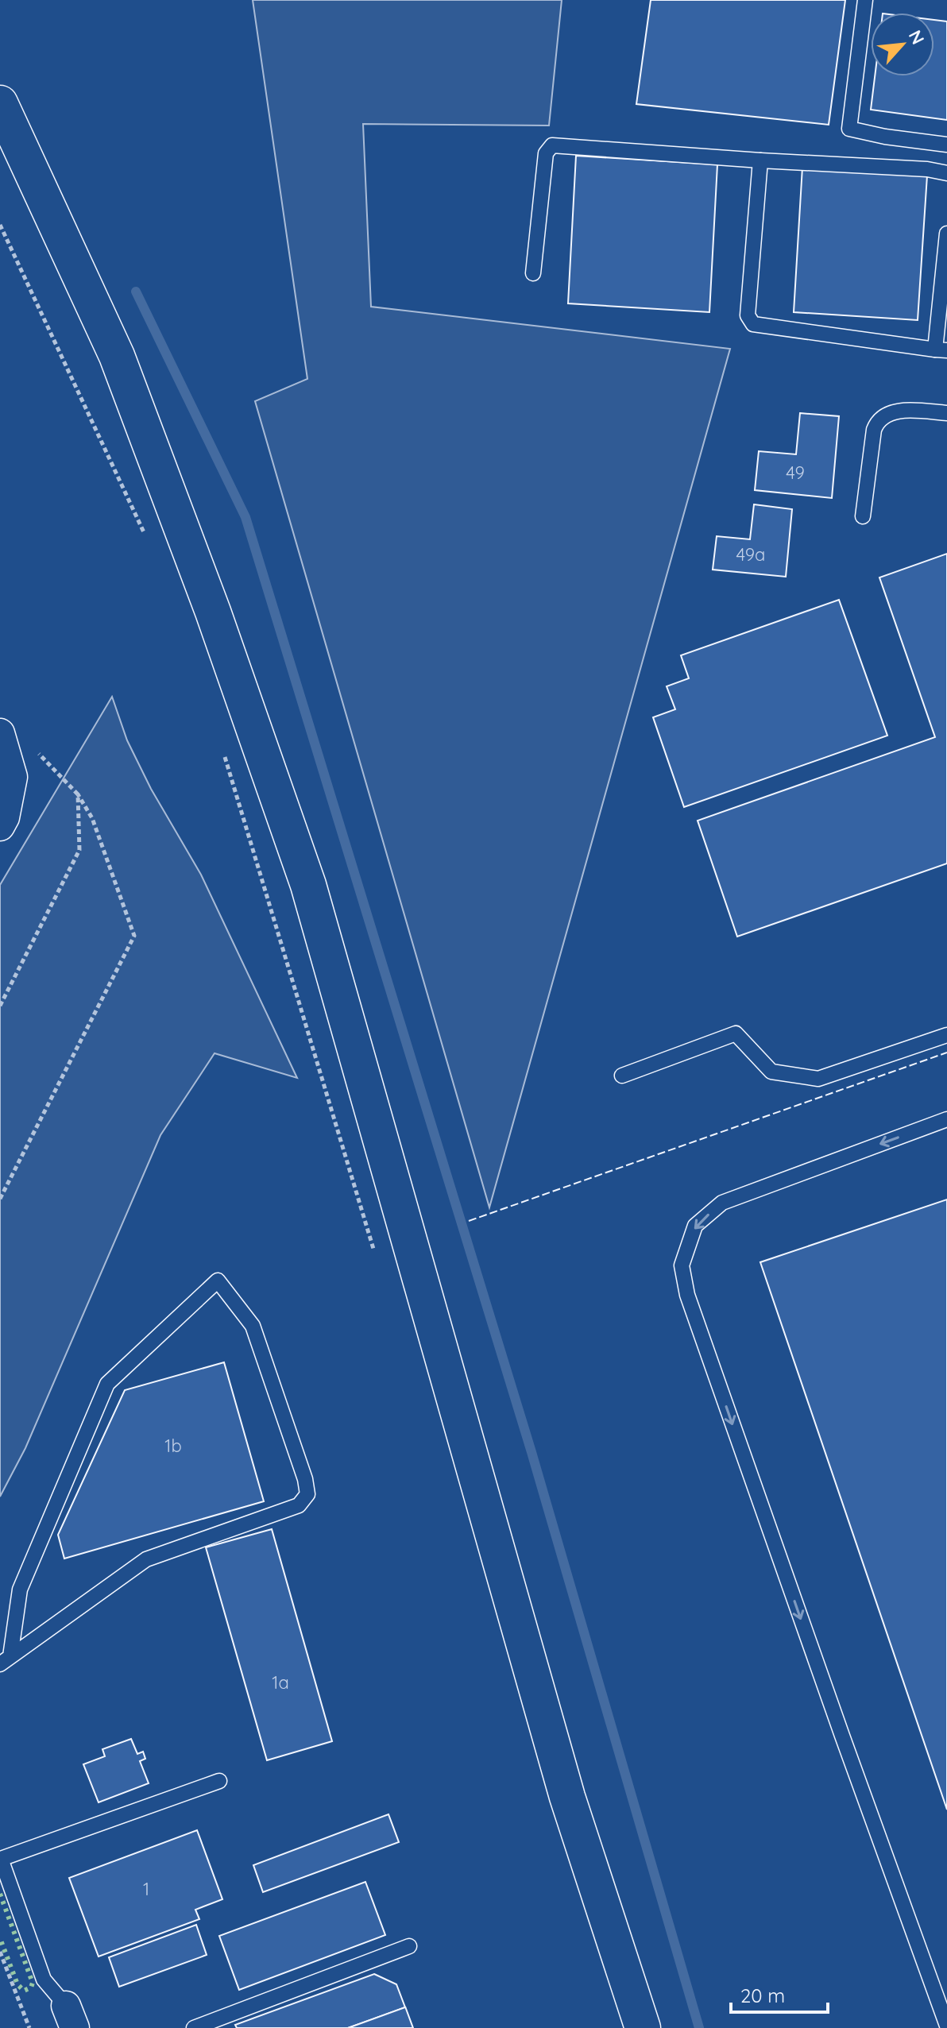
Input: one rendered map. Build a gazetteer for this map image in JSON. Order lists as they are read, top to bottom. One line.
{"house_numbers":["49","49a","1b","1a","1"],"scale_bar":"20 m","north":"top right"}
